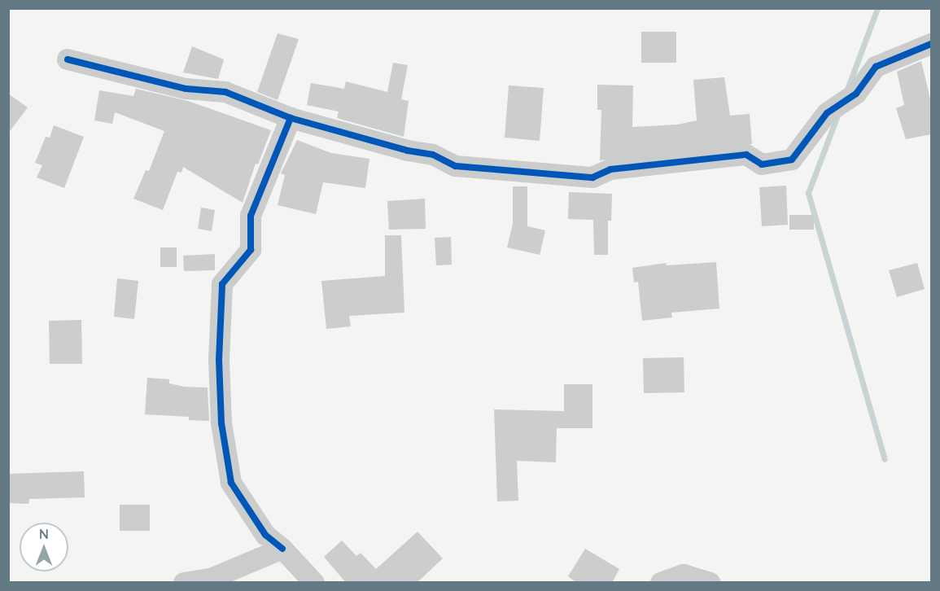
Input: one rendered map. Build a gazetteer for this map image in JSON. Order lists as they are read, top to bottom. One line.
{"north":"top"}
